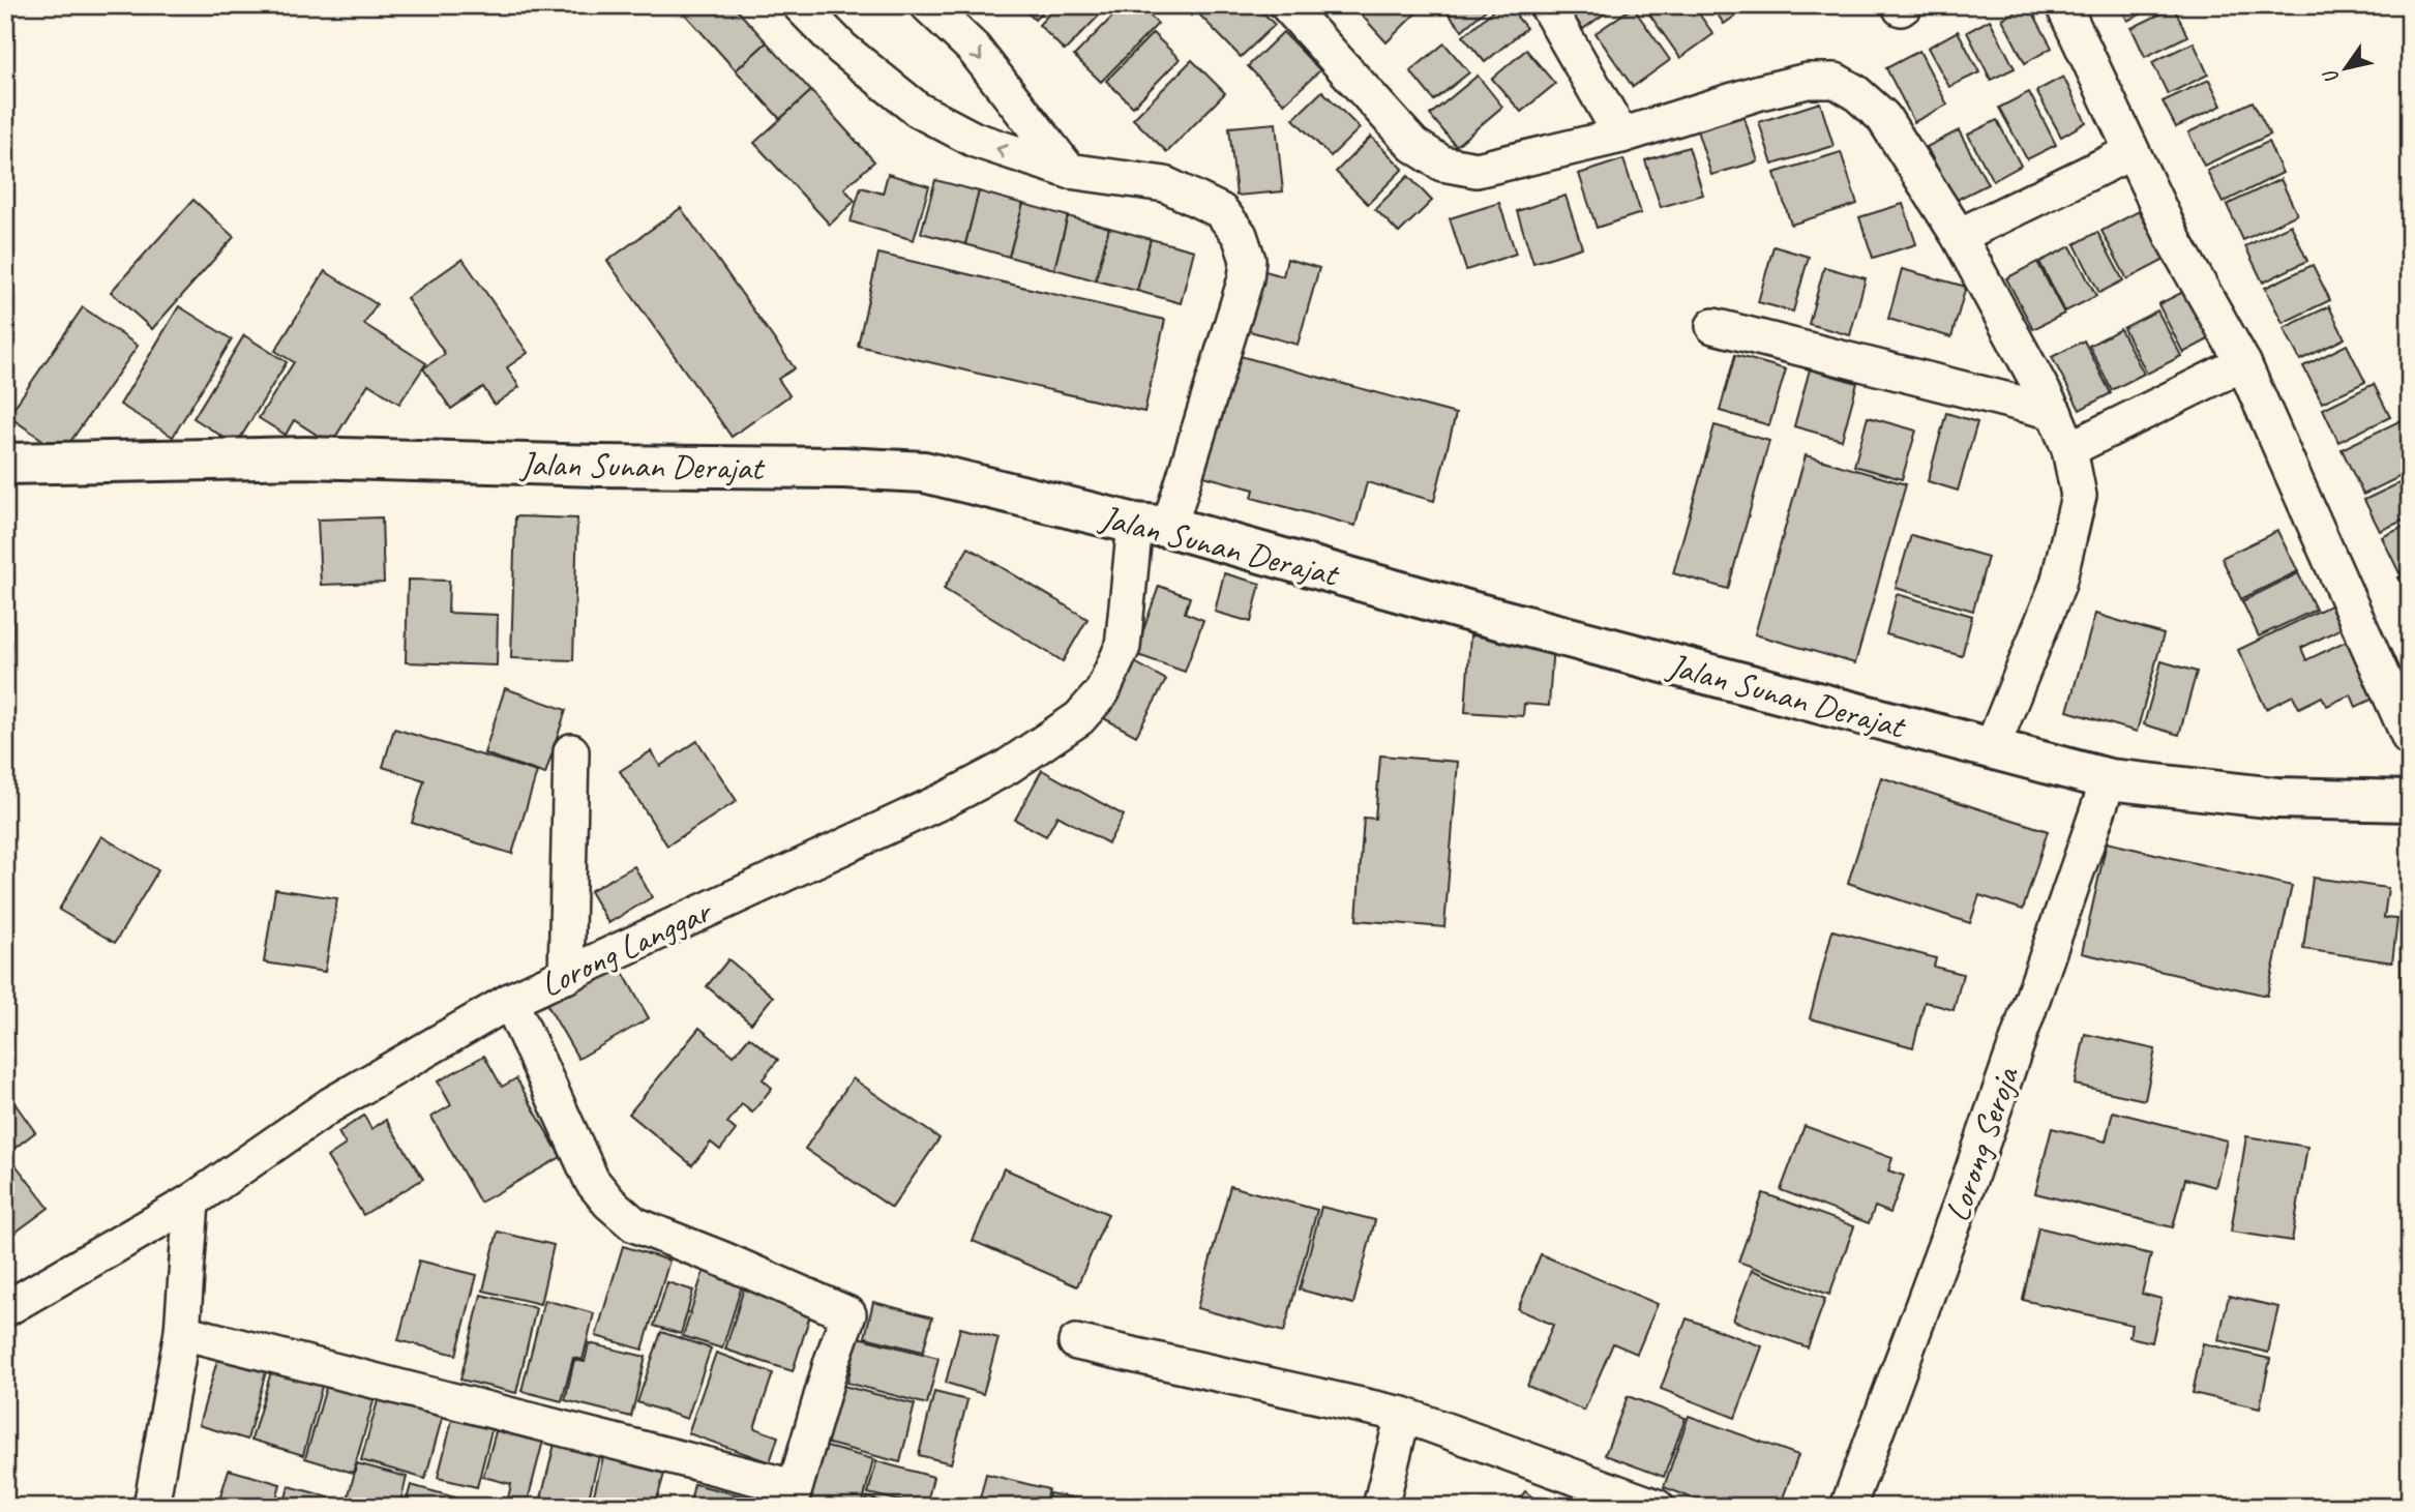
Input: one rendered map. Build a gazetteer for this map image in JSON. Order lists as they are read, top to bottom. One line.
{"streets":{"street":["Jalan Sunan Derajat","Lorong Langgar","Lorong Seroja"]},"crossings":[["Jalan Sunan Derajat","Lorong Langgar"],["Jalan Sunan Derajat","Lorong Seroja"]],"north":"bottom left"}
